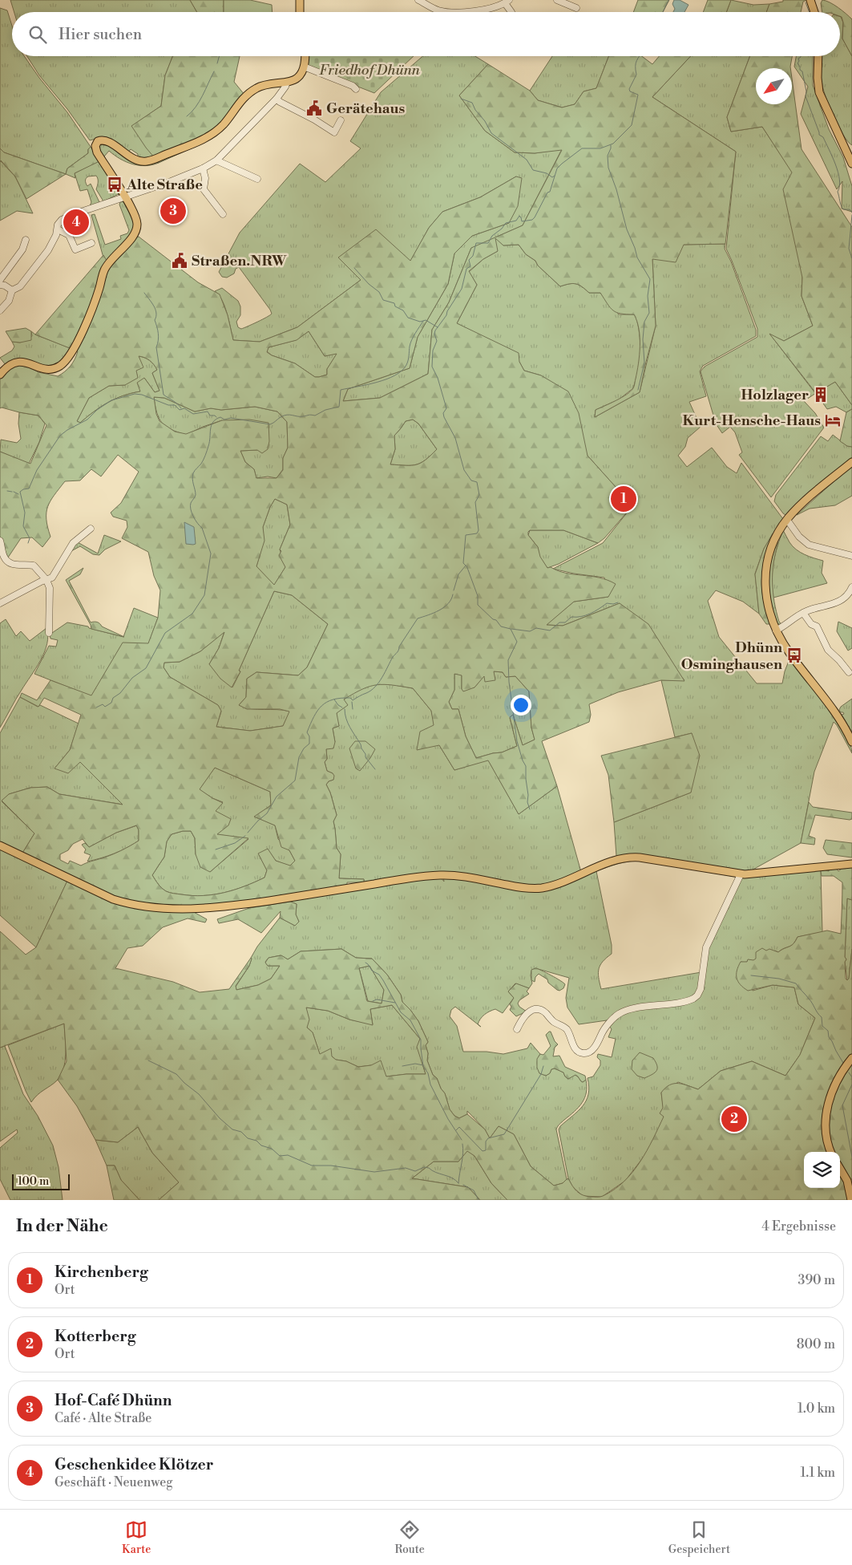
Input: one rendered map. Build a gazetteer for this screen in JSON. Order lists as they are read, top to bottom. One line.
{"parks":["Friedhof Dhünn"],"places":{"public building":["Gerätehaus","Straßen.NRW"],"bus stop":["Alte Straße","Dhünn Osminghausen"],"building":["Holzlager"],"hotel":["Kurt-Hensche-Haus"]},"scale_bar":"100 m","north":"bottom left","page":{"search":"Hier suchen","pins":["3","4","1","2"],"scale":"100 m","heading":["In der Nähe","4 Ergebnisse"],"list":[{"mark":"1","name":"Kirchenberg","note":"Ort","value":"390 m"},{"mark":"2","name":"Kotterberg","note":"Ort","value":"800 m"},{"mark":"3","name":"Hof-Café Dhünn","note":"Café · Alte Straße","value":"1.0 km"},{"mark":"4","name":"Geschenkidee Klötzer","note":"Geschäft · Neuenweg","value":"1.1 km"}],"nav":["Karte","Route","Gespeichert"]}}
